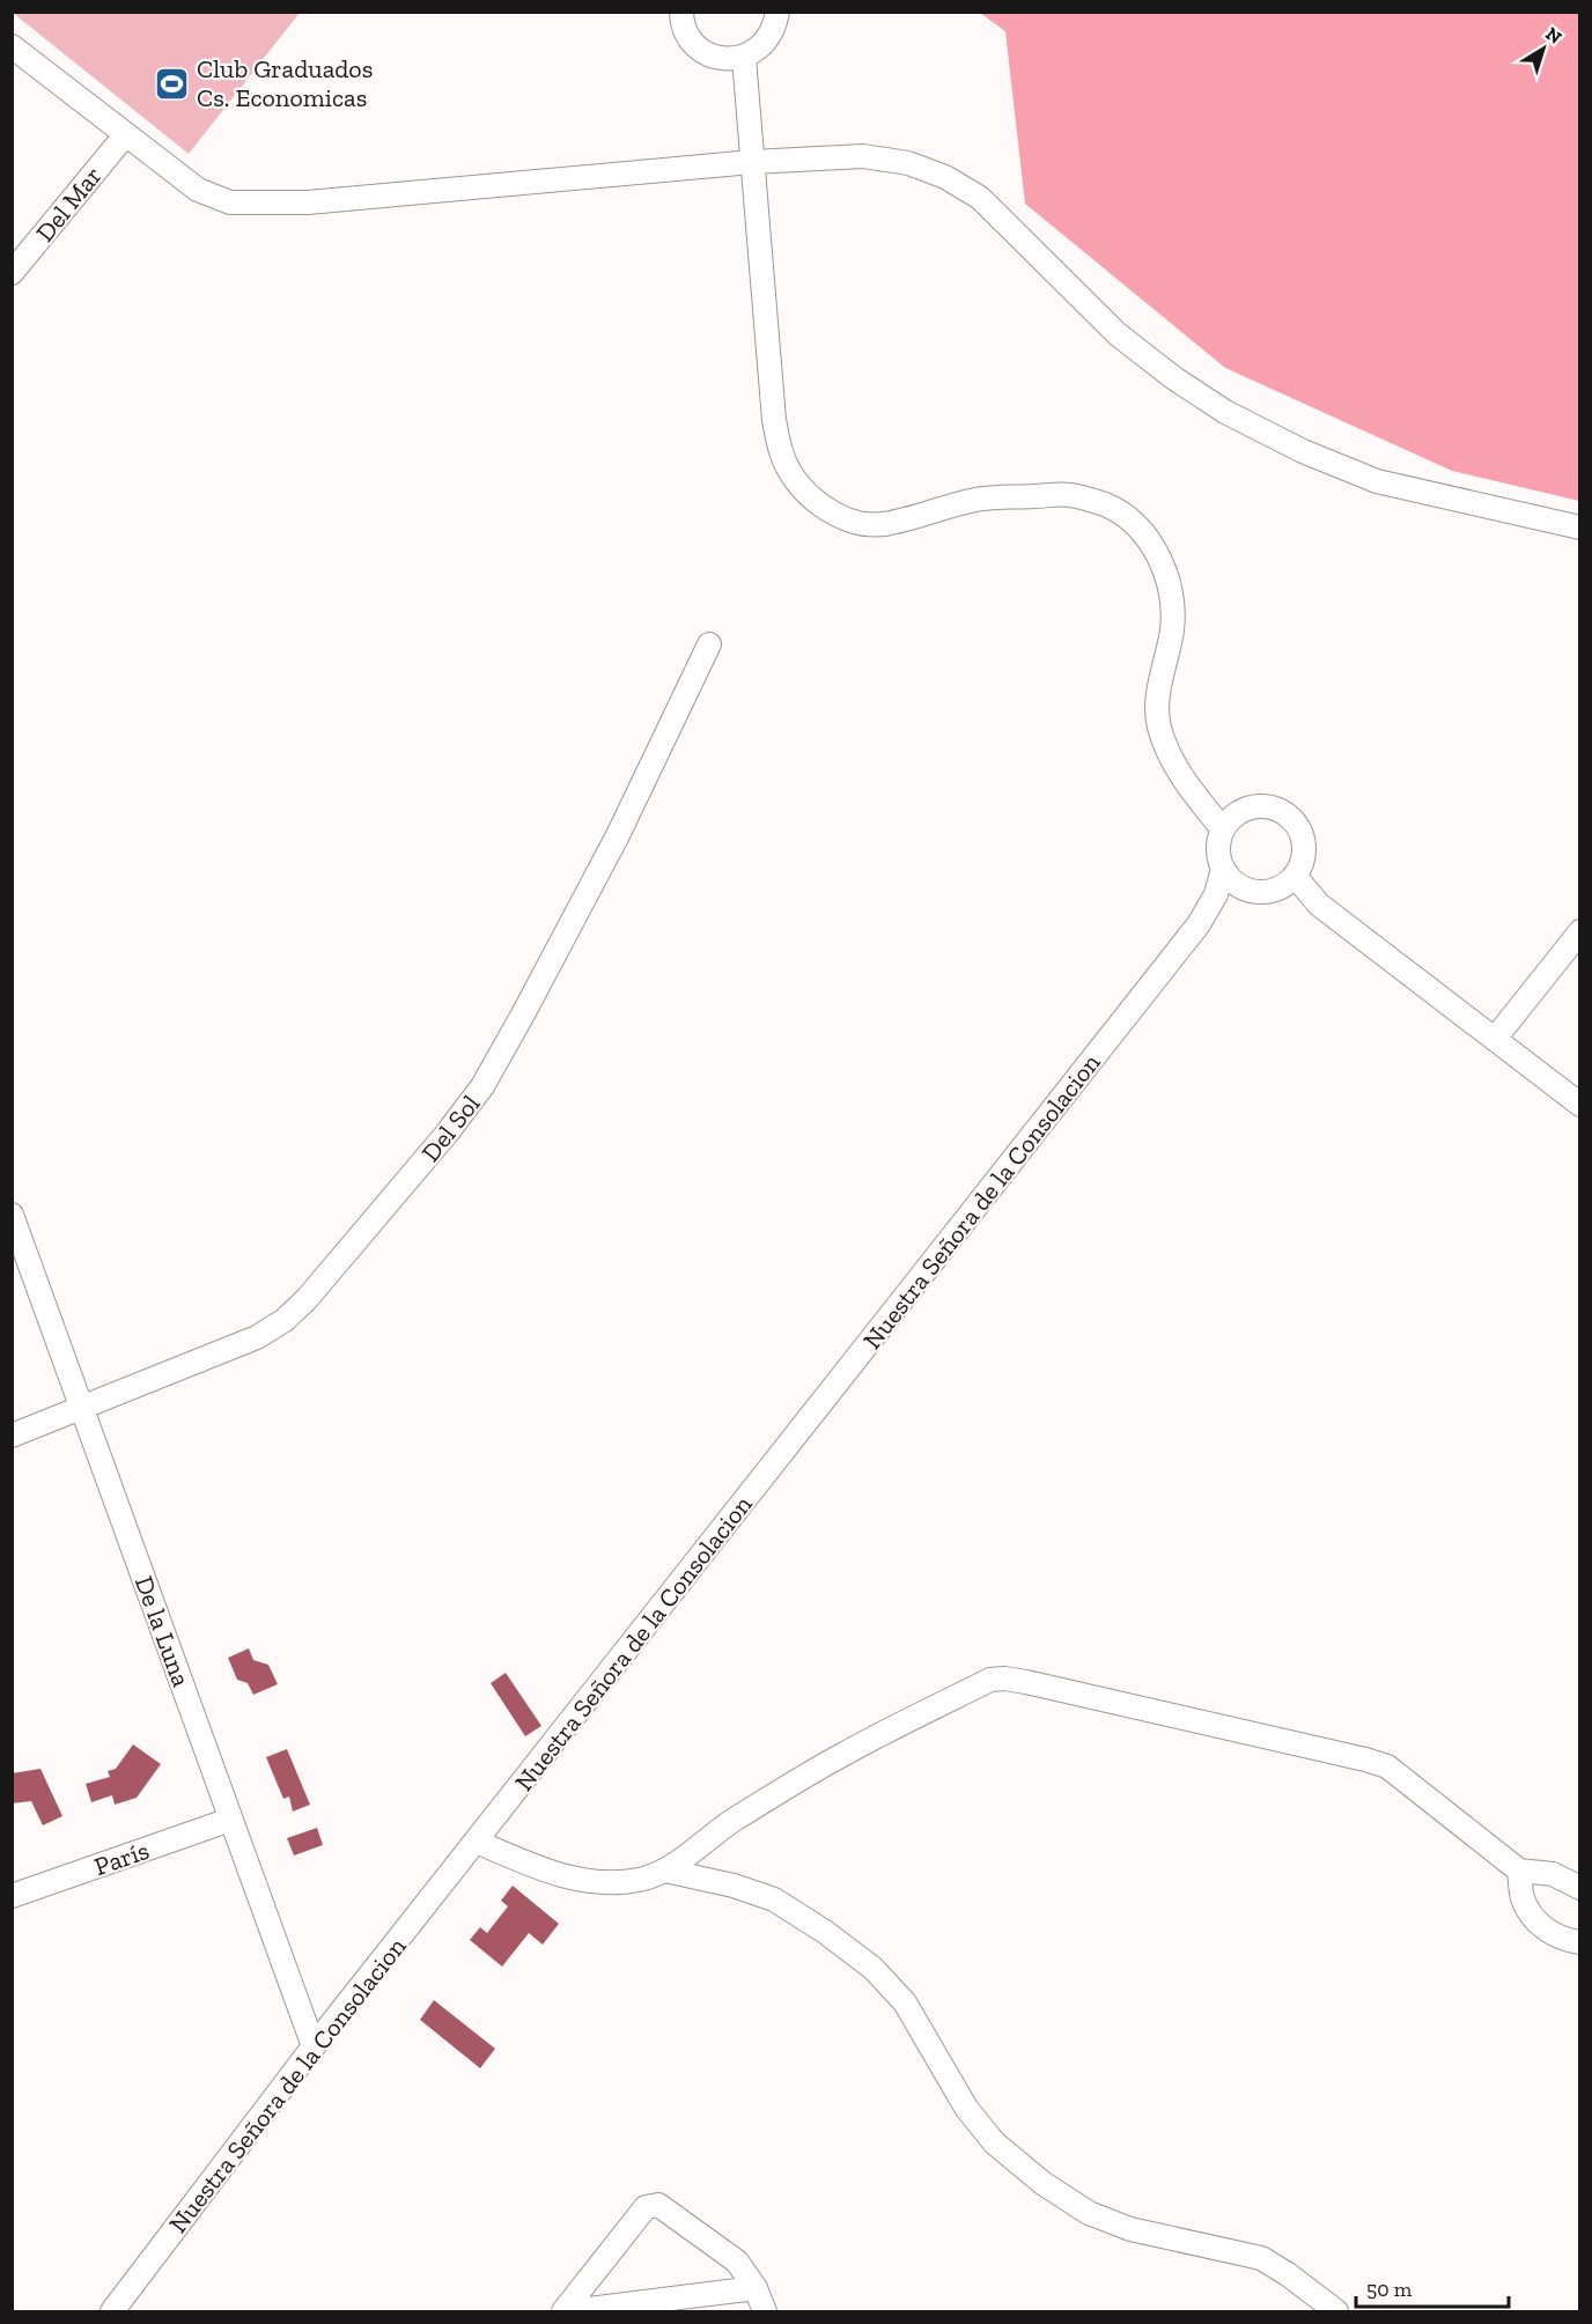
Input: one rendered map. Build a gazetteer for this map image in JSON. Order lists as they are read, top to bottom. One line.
{"streets":{"street":["Del Mar","Del Sol","Nuestra Señora de la Consolacion","De la Luna","París"]},"crossings":[["Del Sol","De la Luna"],["Nuestra Señora de la Consolacion","De la Luna"],["De la Luna","París"]],"places":{"sports":["Club Graduados Cs. Economicas"]},"scale_bar":"50 m","north":"top right"}
